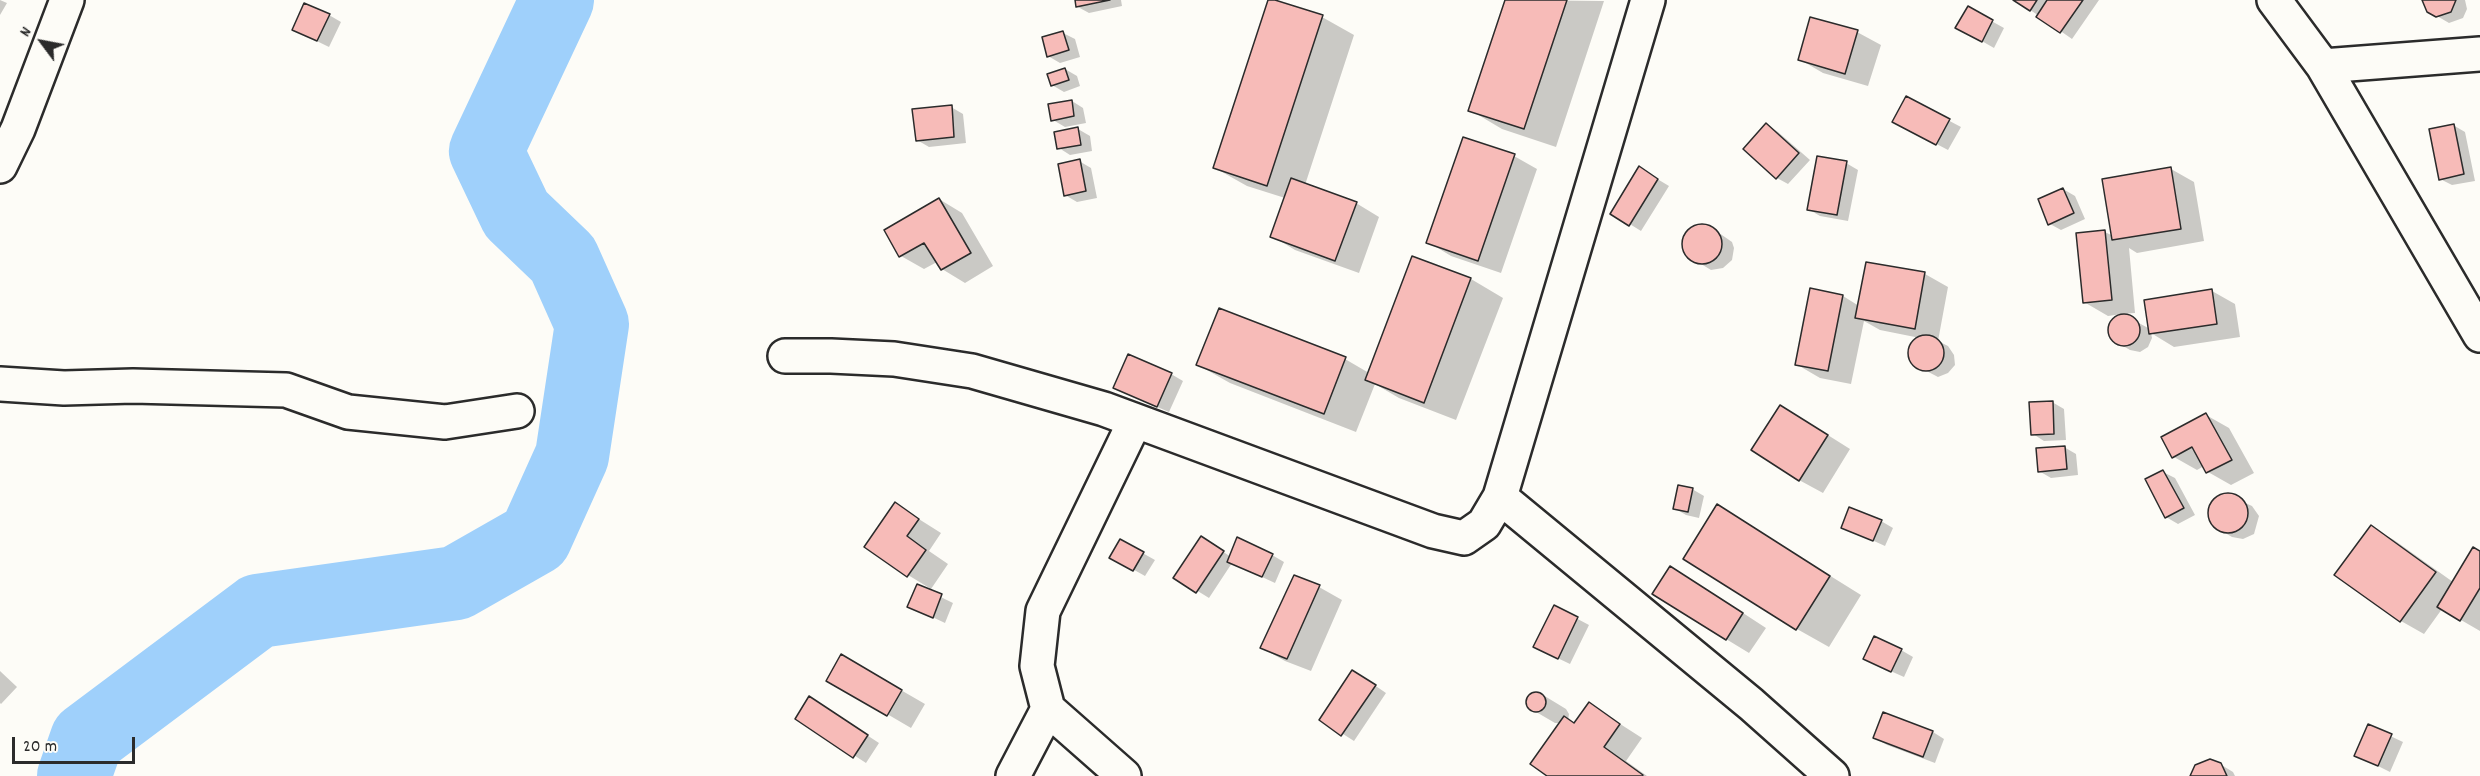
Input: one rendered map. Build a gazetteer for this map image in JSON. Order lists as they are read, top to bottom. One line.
{"scale_bar":"20 m","north":"top left"}
